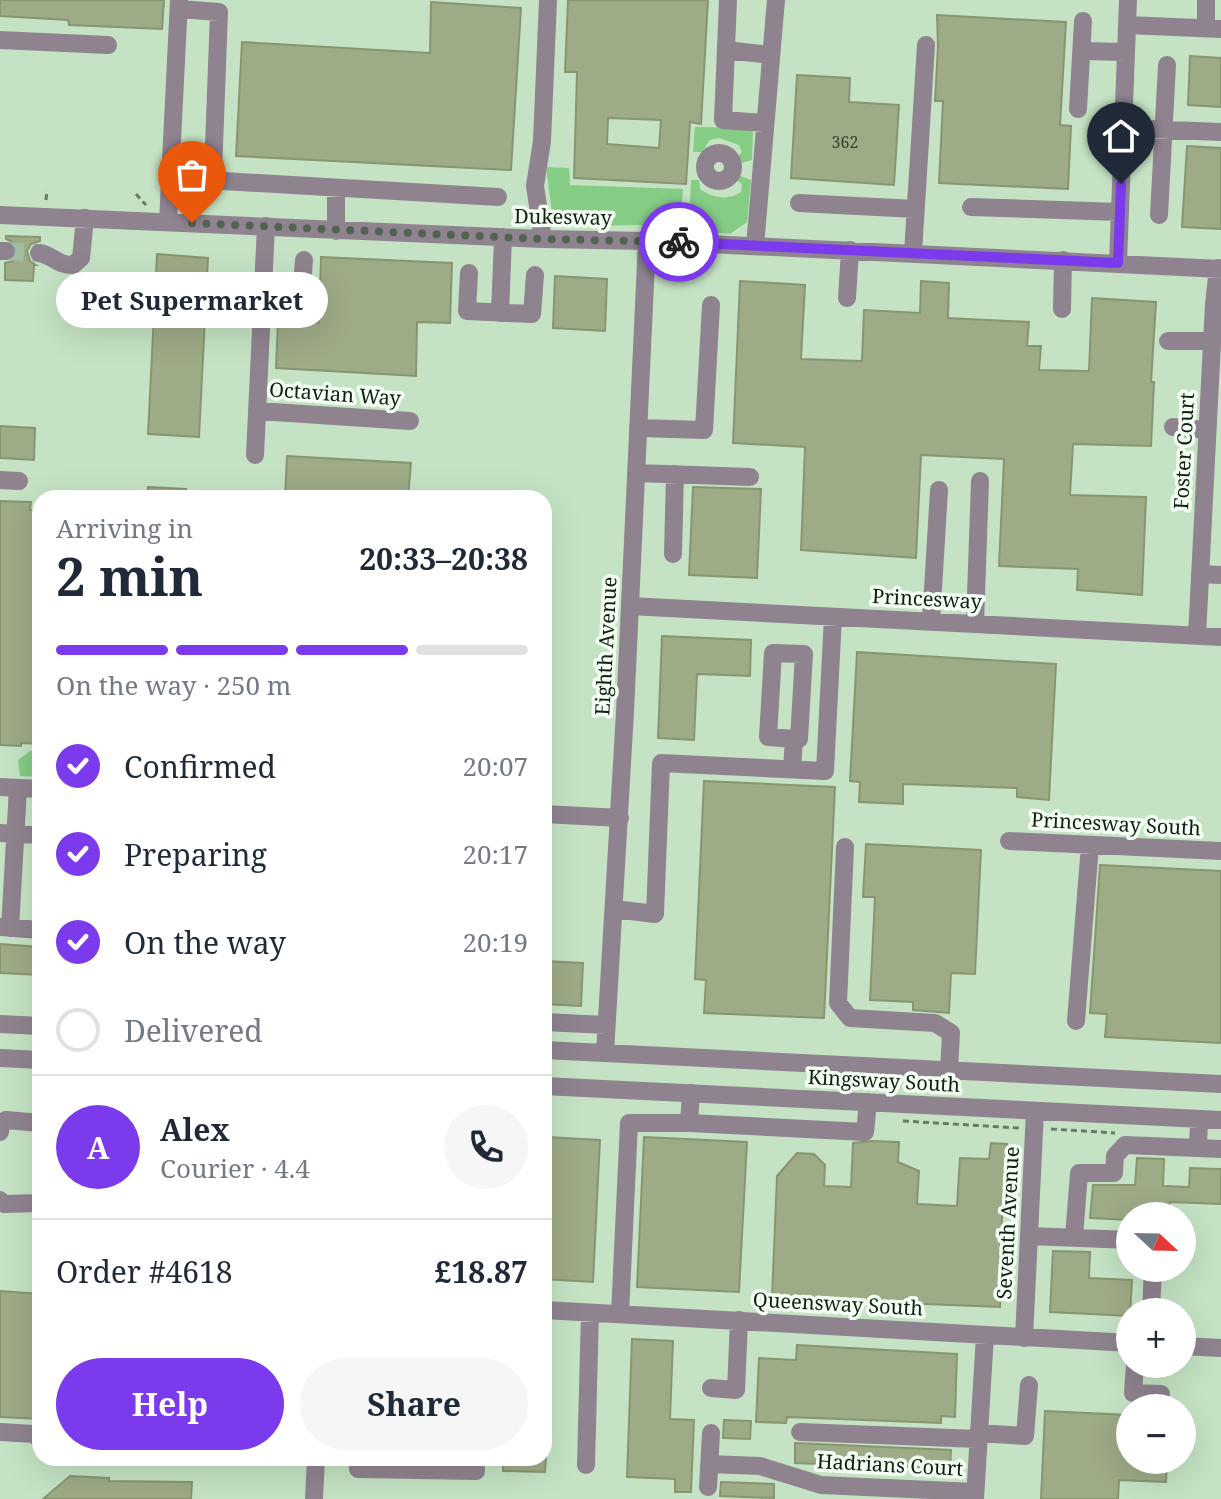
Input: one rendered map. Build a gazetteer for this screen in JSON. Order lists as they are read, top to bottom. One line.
{"streets":{"street":["Dukesway","Octavian Way","Foster Court","Princesway","Eighth Avenue","Princesway South","Kingsway South","Seventh Avenue","Queensway South","Hadrians Court"]},"crossings":[["Dukesway","Octavian Way"],["Dukesway","Foster Court"],["Dukesway","Eighth Avenue"],["Foster Court","Princesway"],["Princesway","Eighth Avenue"],["Eighth Avenue","Kingsway South"],["Kingsway South","Seventh Avenue"],["Seventh Avenue","Queensway South"]],"places":["Pet Supermarket"],"house_numbers":["362"],"north":"right","page":{"bubble":"Pet Supermarket","heading":["2 min","Arriving in","20:33–20:38"],"panel":["Alex","Courier · 4.4","Order #4618","£18.87"],"bar":"On the way · 250 m","list":[["Confirmed","20:07"],["Preparing","20:17"],["On the way","20:19"],"Delivered"],"round":"A","map_buttons":["+","−"],"buttons":["Help","Share"]}}
